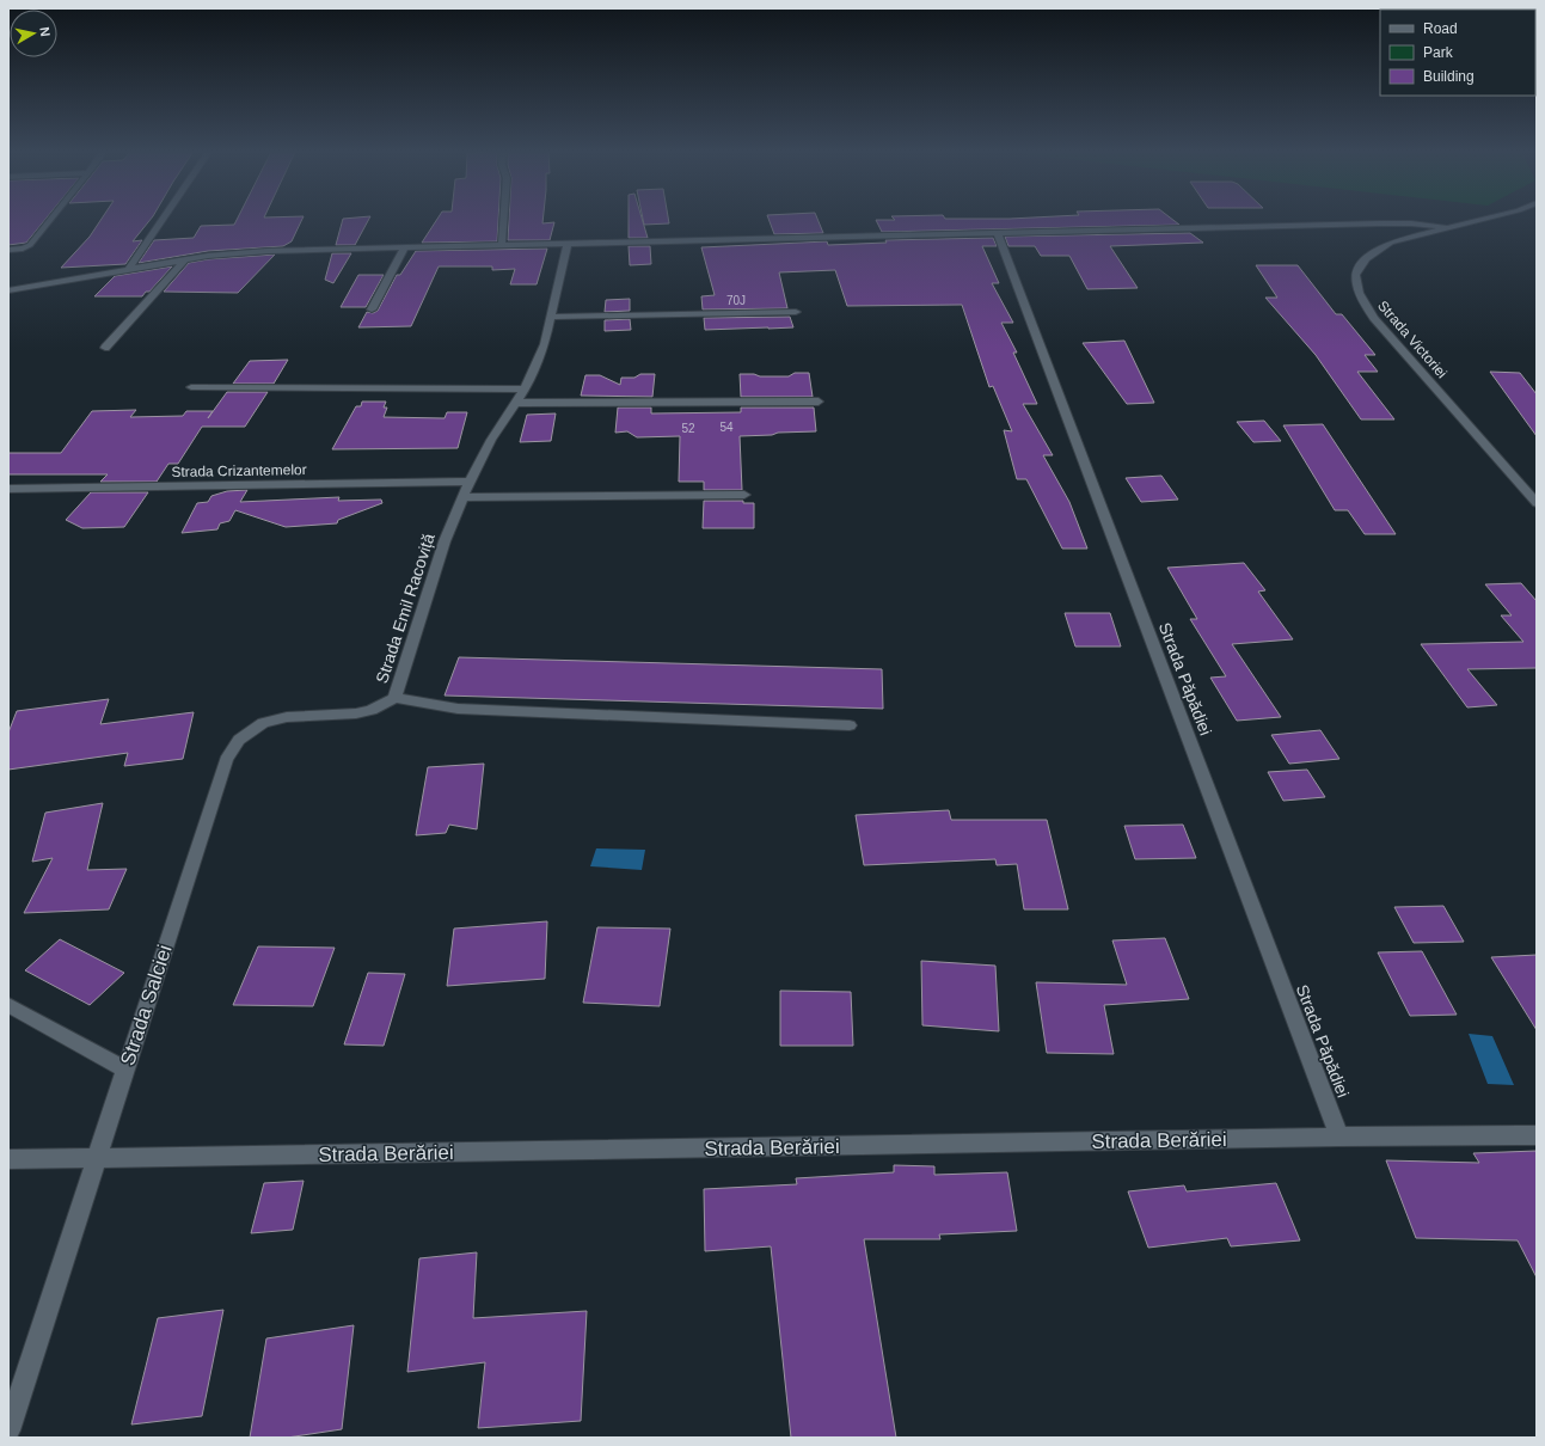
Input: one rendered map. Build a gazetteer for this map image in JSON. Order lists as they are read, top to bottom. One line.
{"streets":{"street":["Strada Victoriei","Strada Crizantemelor","Strada Emil Racoviță","Strada Păpădiei","Strada Salciei","Strada Berăriei"]},"crossings":[["Strada Crizantemelor","Strada Emil Racoviță"],["Strada Emil Racoviță","Strada Salciei"],["Strada Păpădiei","Strada Berăriei"],["Strada Salciei","Strada Berăriei"]],"house_numbers":["70J","54","52"],"legend":["Road","Park","Building"],"north":"right"}
